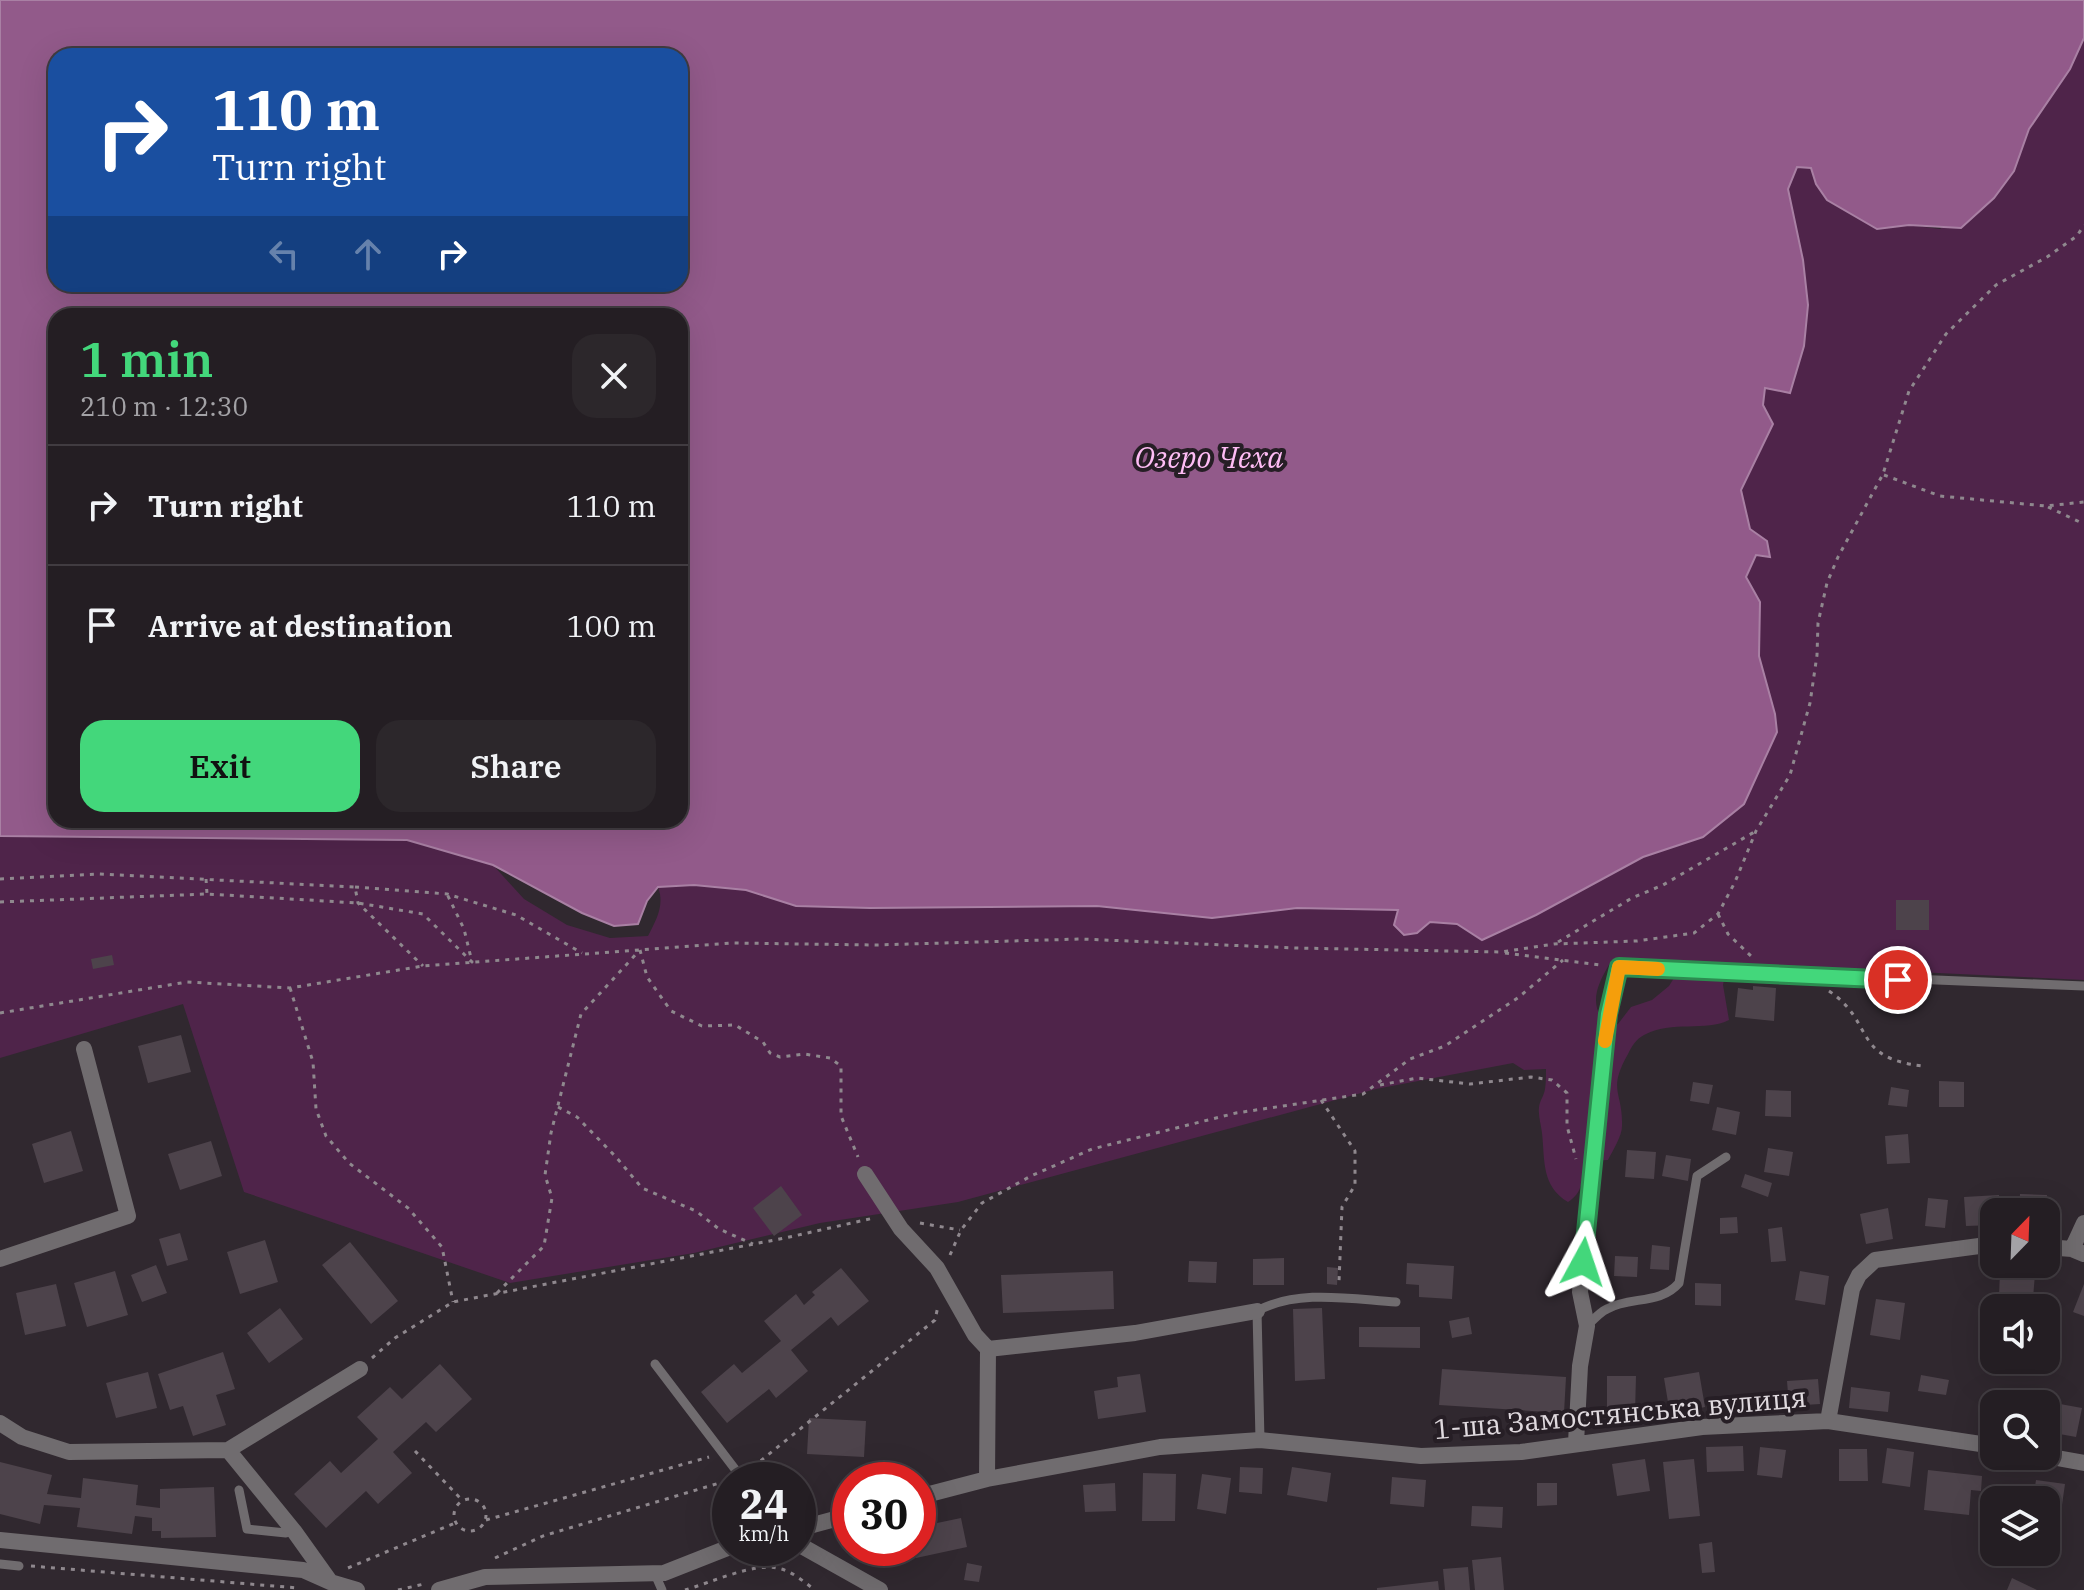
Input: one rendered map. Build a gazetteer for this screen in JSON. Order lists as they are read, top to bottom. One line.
{"streets":{"street":["1-ша Замостянська вулиця"]},"water":["Озеро Чеха"],"north":"top right","page":{"turn":["110 m","Turn right"],"heading":["1 min","210 m · 12:30"],"list":[{"name":"Turn right","value":"110 m"},{"name":"Arrive at destination","value":"100 m"}],"buttons":["Exit","Share"],"speed":"24 km/h","limit":"30"}}
